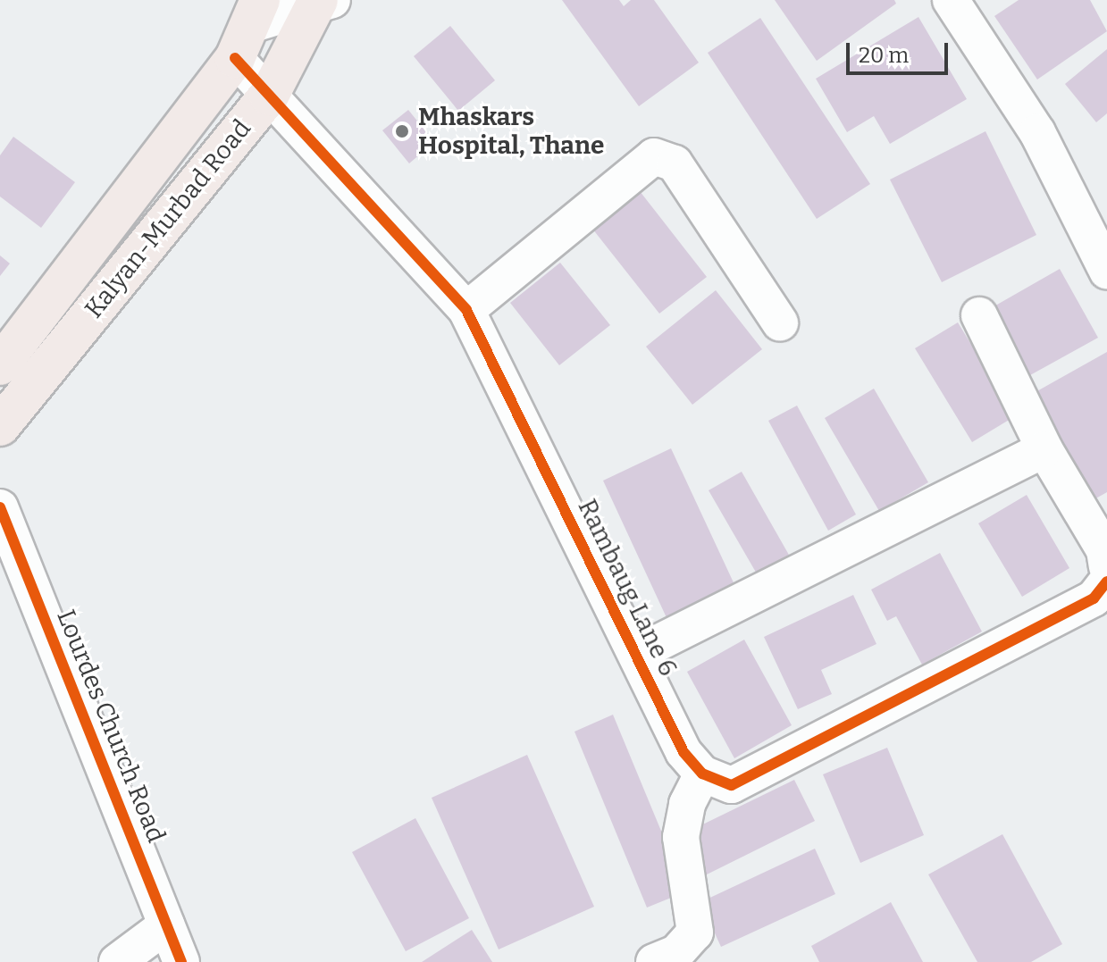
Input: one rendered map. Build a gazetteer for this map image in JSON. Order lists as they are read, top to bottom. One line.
{"streets":{"main road":["Kalyan-Murbad Road"],"street":["Rambaug Lane 6","Lourdes Church Road"]},"crossings":[["Kalyan-Murbad Road","Rambaug Lane 6"]],"places":["Mhaskars Hospital, Thane"],"scale_bar":"20 m"}
